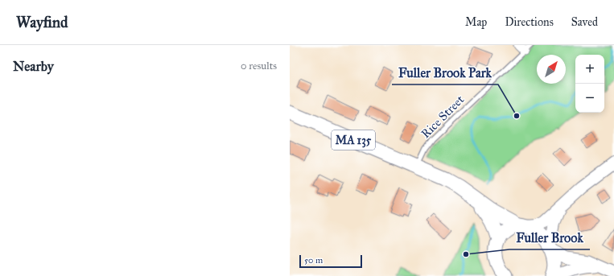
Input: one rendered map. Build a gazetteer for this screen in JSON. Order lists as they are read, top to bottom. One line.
{"streets":{"main road":["MA 135"],"lane":["Rice Street"]},"crossings":[["Rice Street","MA 135"]],"places":["Fuller Brook Park","Fuller Brook"],"scale_bar":"50 m","north":"top right","page":{"header":"Wayfind","nav":["Map","Directions","Saved"],"heading":["Nearby","0 results"],"map_buttons":["+","−"],"scale":"50 m"}}
